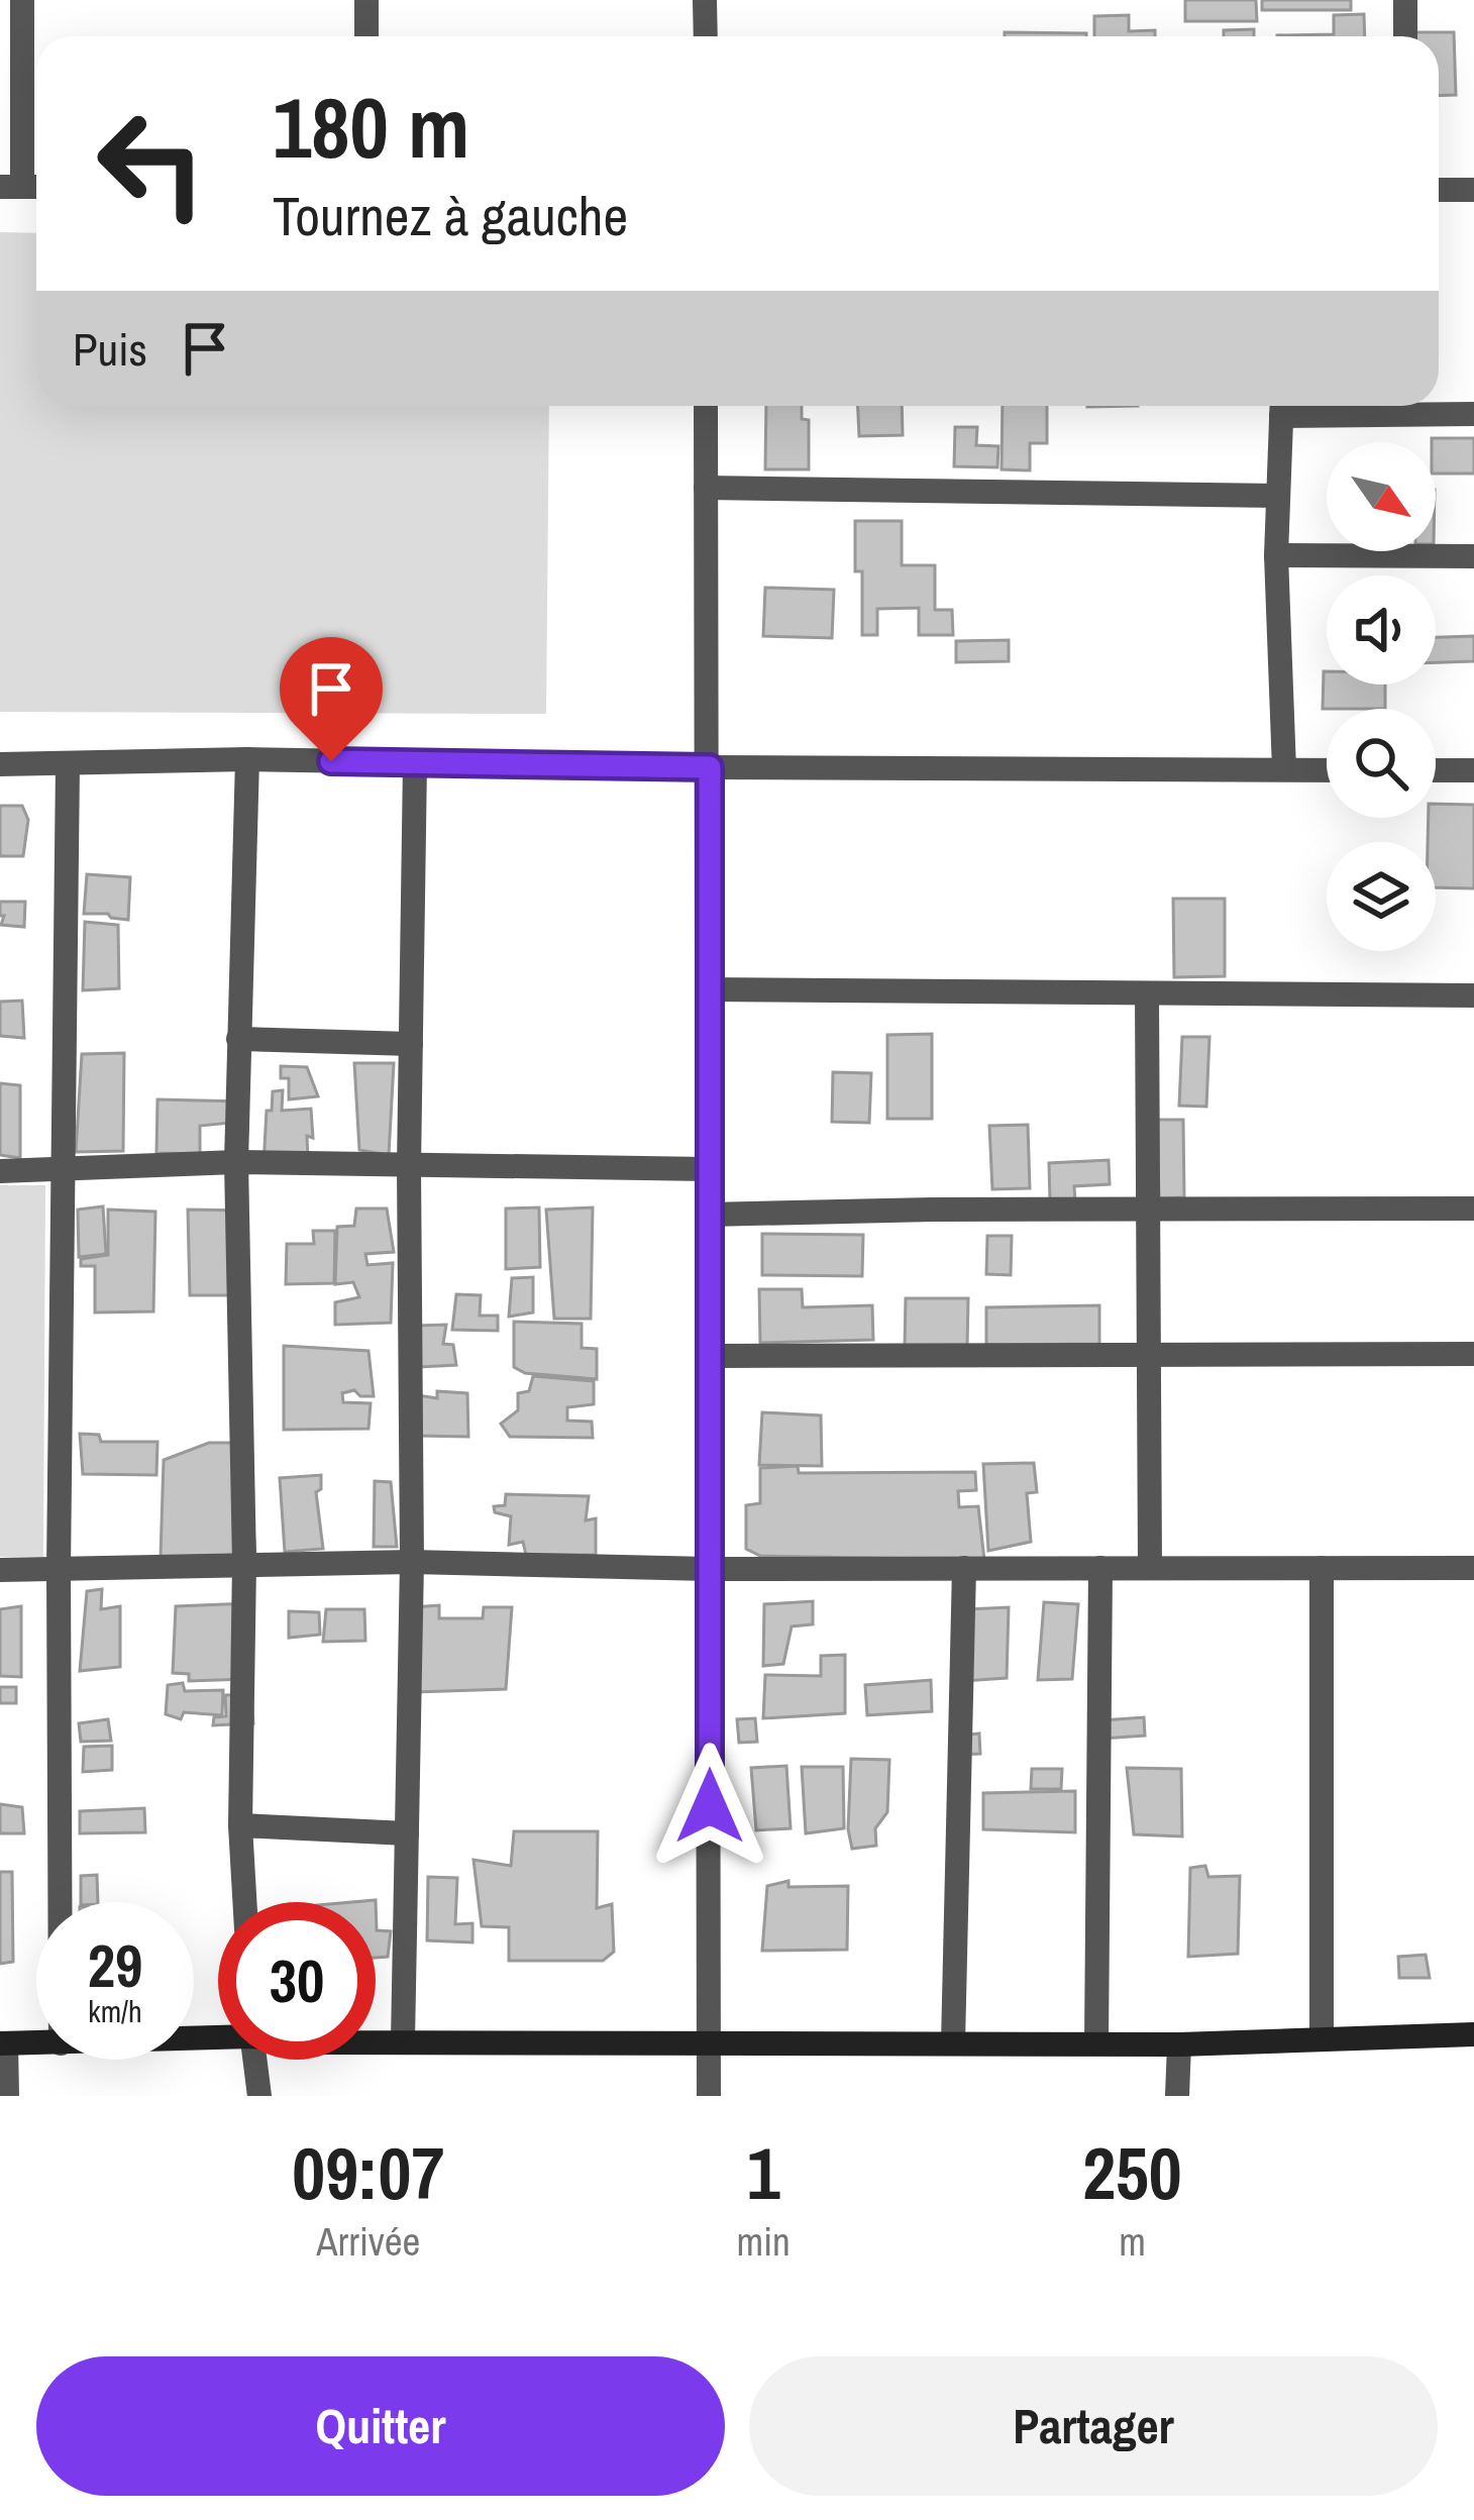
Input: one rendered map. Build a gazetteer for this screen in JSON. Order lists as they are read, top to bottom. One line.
{"north":"bottom right","page":{"turn":["180 m","Tournez à gauche"],"then":"Puis","speed":"29 km/h","limit":"30","eta":["09:07","Arrivée","1","min","250","m"],"buttons":["Quitter","Partager"]}}
